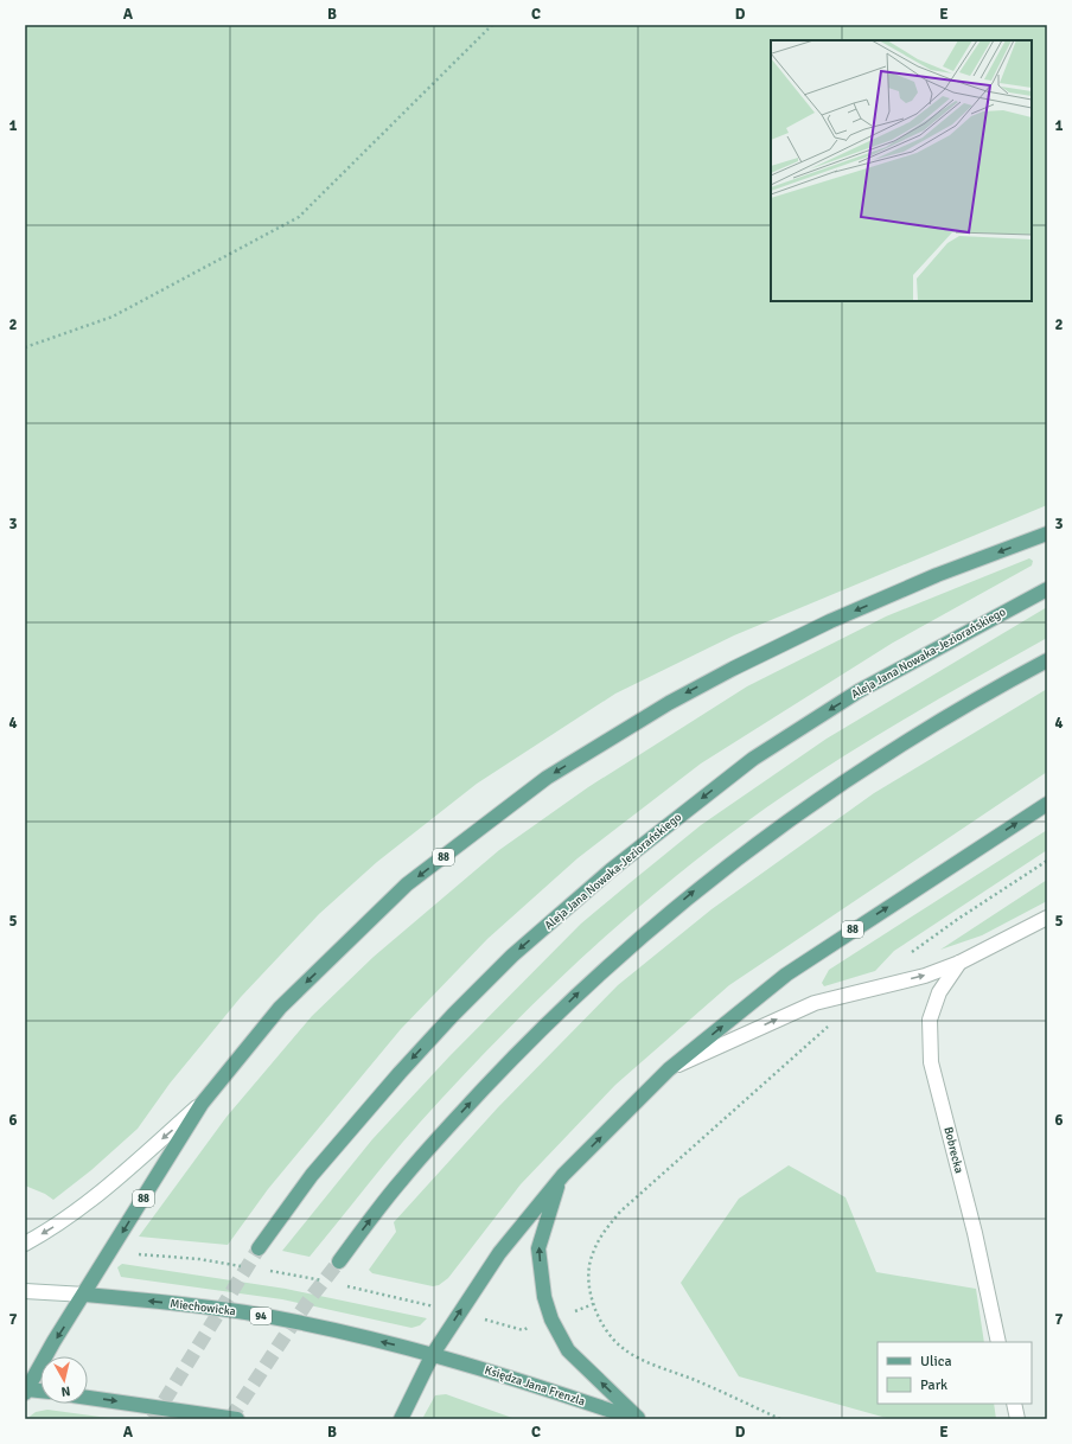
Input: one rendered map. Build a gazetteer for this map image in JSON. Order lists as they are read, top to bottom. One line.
{"streets":{"main road":["Aleja Jana Nowaka-Jeziorańskiego","88","Miechowicka","94","Księdza Jana Frenzla"],"street":["Bobrecka"]},"crossings":[["88","Miechowicka"],["88","Księdza Jana Frenzla"],["Miechowicka","Księdza Jana Frenzla"]],"one_way":["Miechowicka"],"legend":["Ulica","Park"],"north":"bottom","grid":{"columns":["A","B","C","D","E"],"rows":["1","2","3","4","5","6","7"]}}
